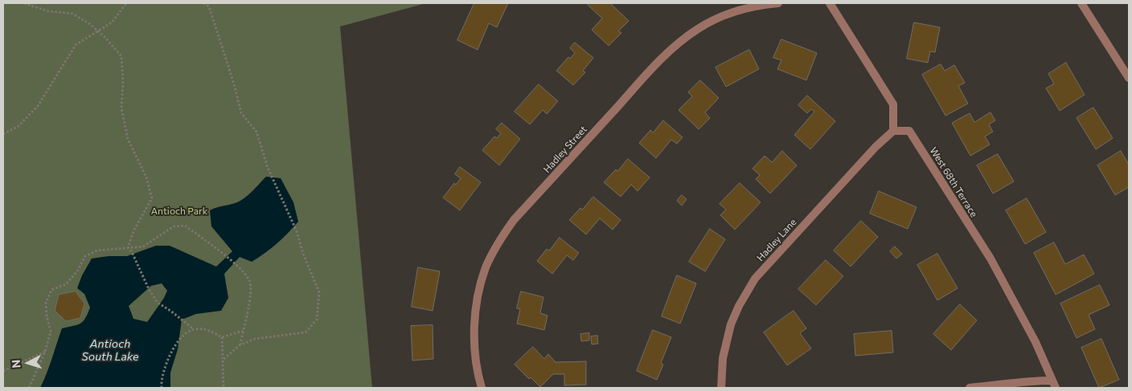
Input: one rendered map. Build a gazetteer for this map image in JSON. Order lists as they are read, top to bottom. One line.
{"streets":{"street":["Hadley Street","West 68th Terrace","Hadley Lane"]},"crossings":[["West 68th Terrace","Hadley Lane"]],"water":["Antioch South Lake"],"parks":["Antioch Park"],"north":"left"}
